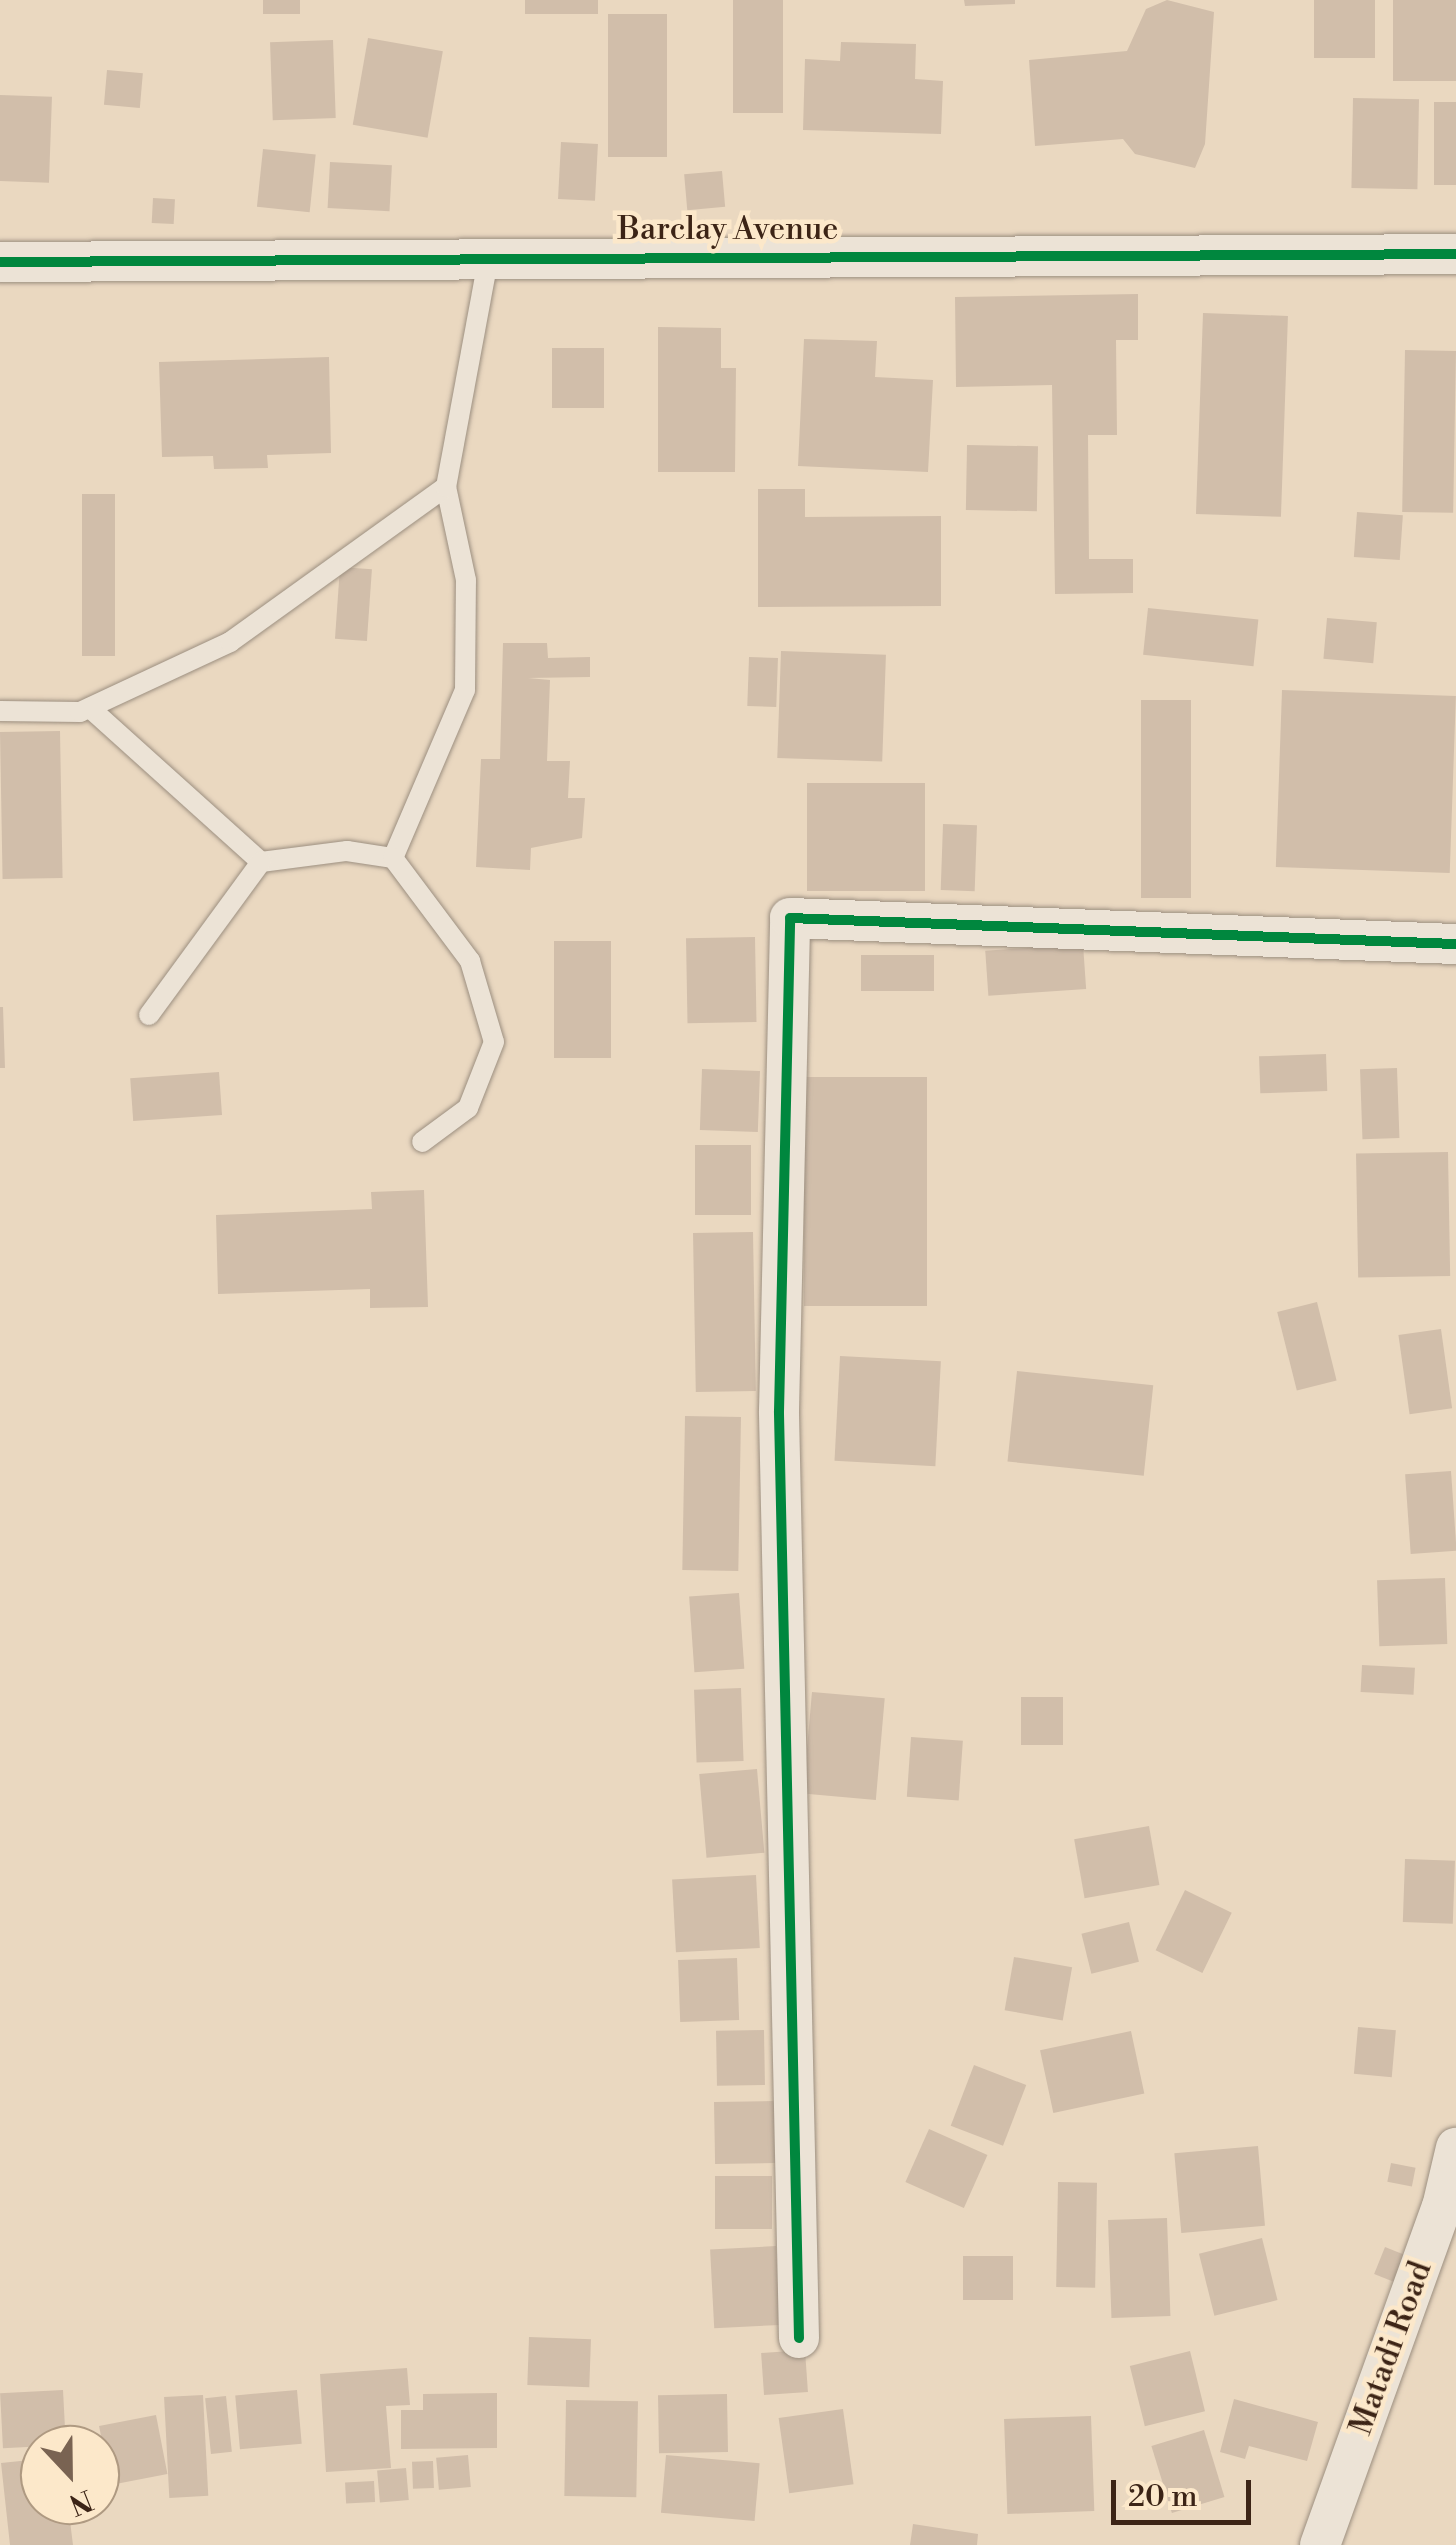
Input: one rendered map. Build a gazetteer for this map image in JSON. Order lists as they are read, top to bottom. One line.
{"streets":{"street":["Barclay Avenue","Matadi Road"]},"scale_bar":"20 m","north":"bottom"}
